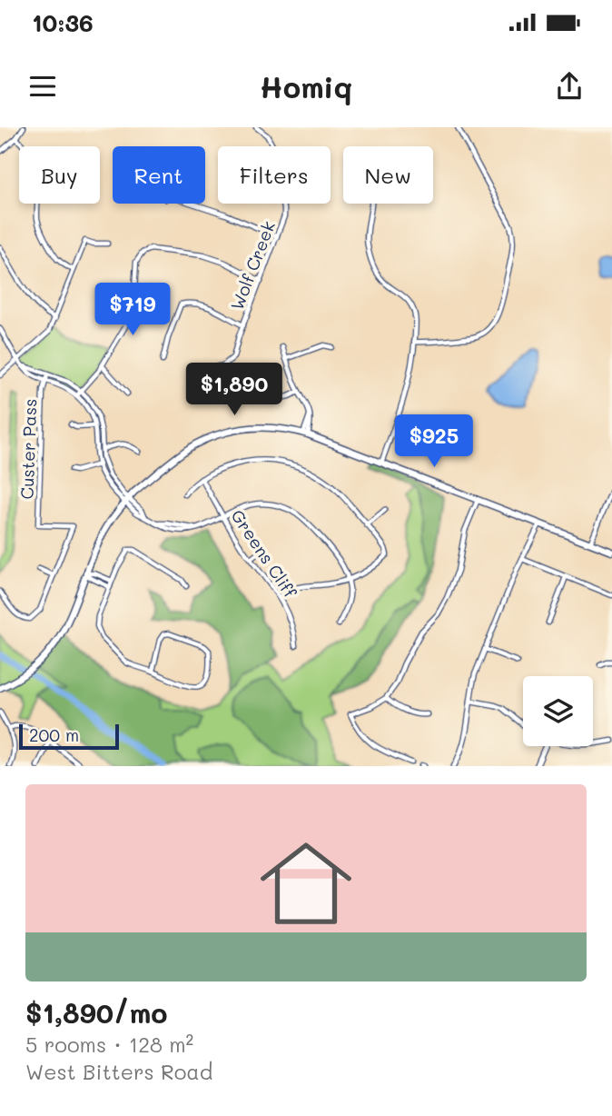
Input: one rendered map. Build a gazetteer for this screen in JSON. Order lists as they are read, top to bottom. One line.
{"streets":{"street":["Wolf Creek","Custer Pass","Greens Cliff"]},"scale_bar":"200 m","page":{"status":"10:36","header":"Homiq","chip":["Buy","Rent","Filters","New"],"price":["$719","$1,890","$925"],"scale":"200 m","list":[{"name":"$1,890/mo","note":"5 rooms · 128 m² · West Bitters Road"}]}}
